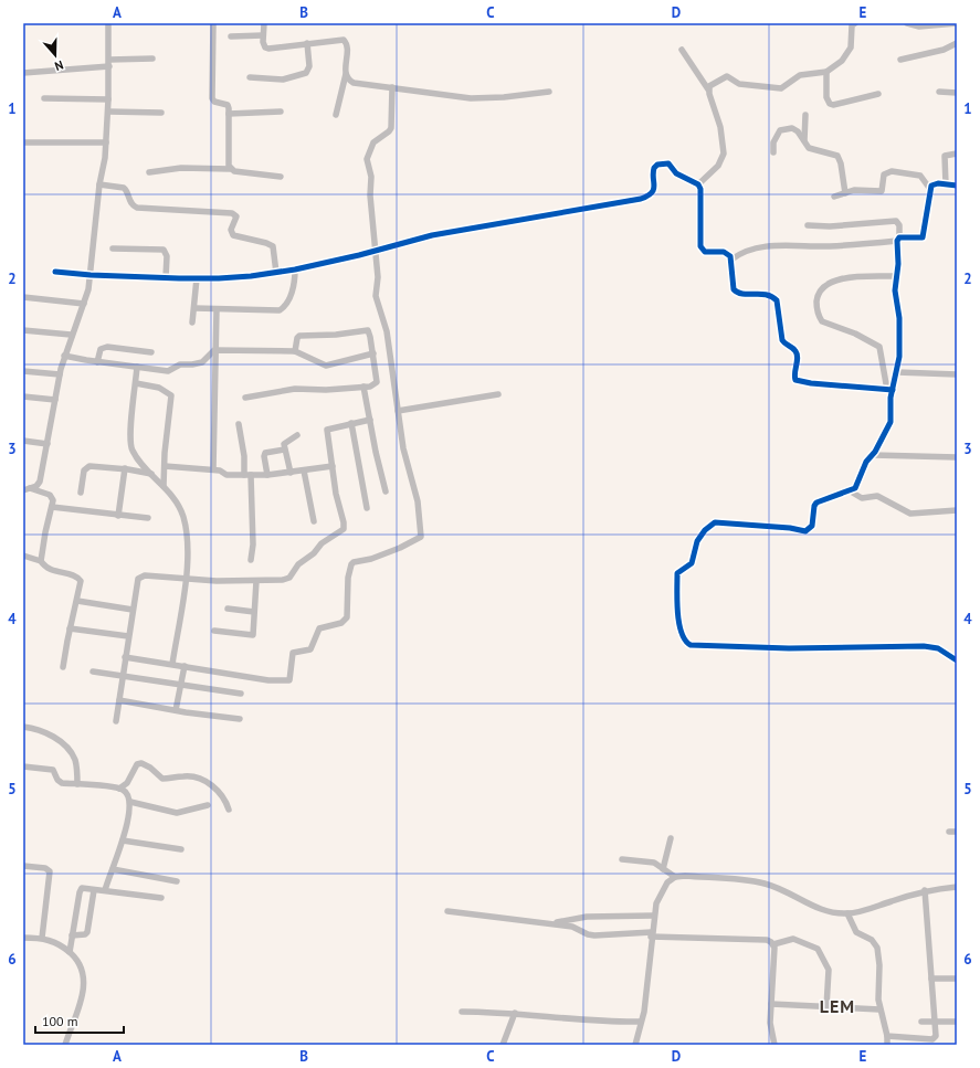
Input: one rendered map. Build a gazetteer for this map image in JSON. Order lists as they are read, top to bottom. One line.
{"districts":["LEM"],"scale_bar":"100 m","north":"bottom","grid":{"columns":["A","B","C","D","E"],"rows":["1","2","3","4","5","6"]}}
